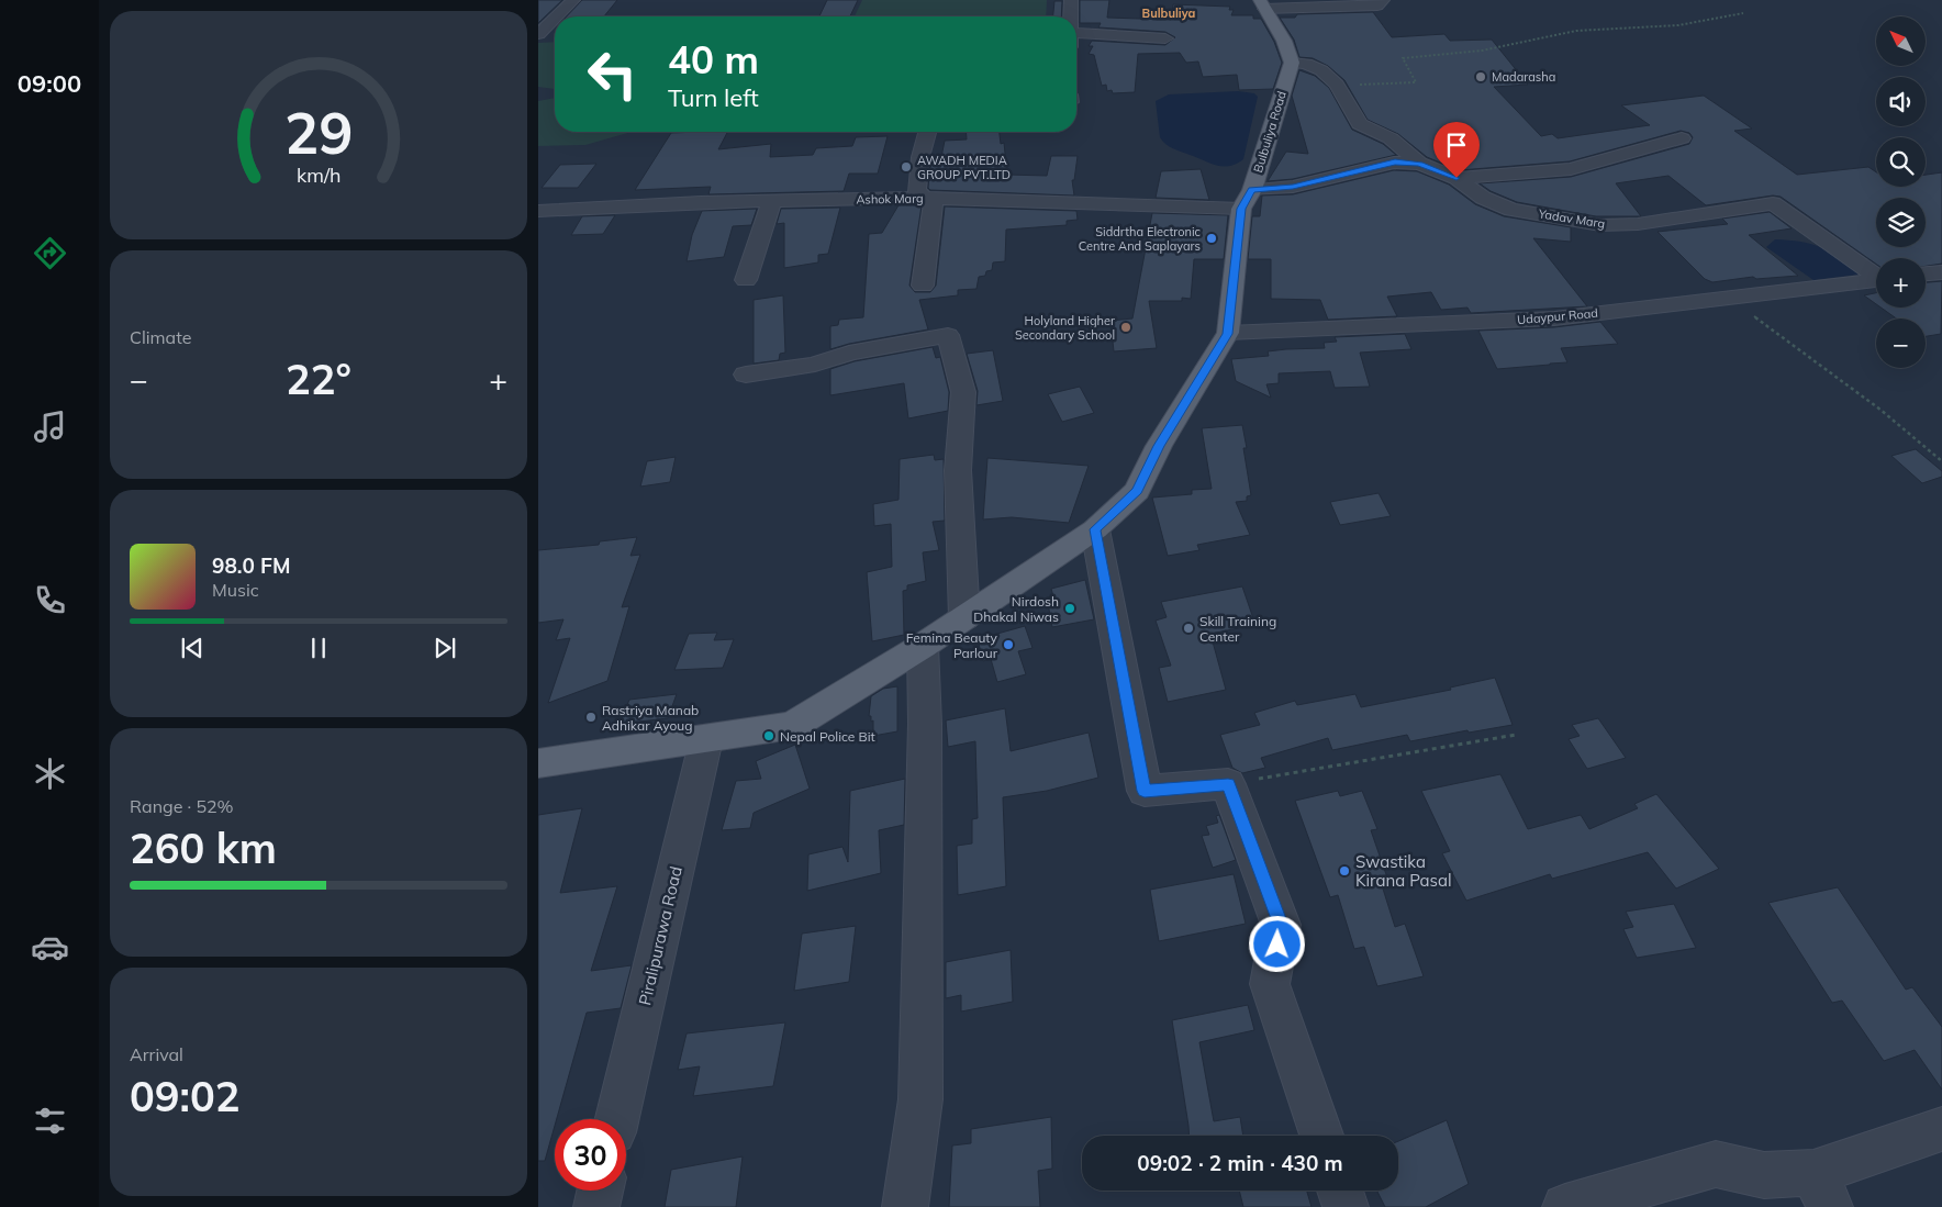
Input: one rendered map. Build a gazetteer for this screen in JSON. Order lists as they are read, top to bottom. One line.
{"streets":{"main road":["Bulbuliya Road"],"street":["Ashok Marg","Yadav Marg","Udaypur Road","Piralipurawa Road"]},"crossings":[["Bulbuliya Road","Ashok Marg"],["Bulbuliya Road","Yadav Marg"],["Bulbuliya Road","Udaypur Road"]],"districts":["Bulbuliya"],"places":["Madarasha","AWADH MEDIA GROUP PVT.LTD","Siddrtha Electronic Centre And Saplayars","Holyland Higher Secondary School","Nirdosh Dhakal Niwas","Skill Training Center","Femina Beauty Parlour","Rastriya Manab Adhikar Ayoug","Nepal Police Bit","Swastika Kirana Pasal"],"north":"top left","page":{"tabs":"09:00","map_buttons":["+","−"],"turn":["40 m","Turn left"],"tile":["Climate",["Range · 52%","260 km"],["Arrival","09:02"]],"heat":["−","22°","+"],"song":["98.0 FM","Music"],"limit":"30","trip":"09:02 · 2 min · 430 m","gauge":["29","km/h"]}}
